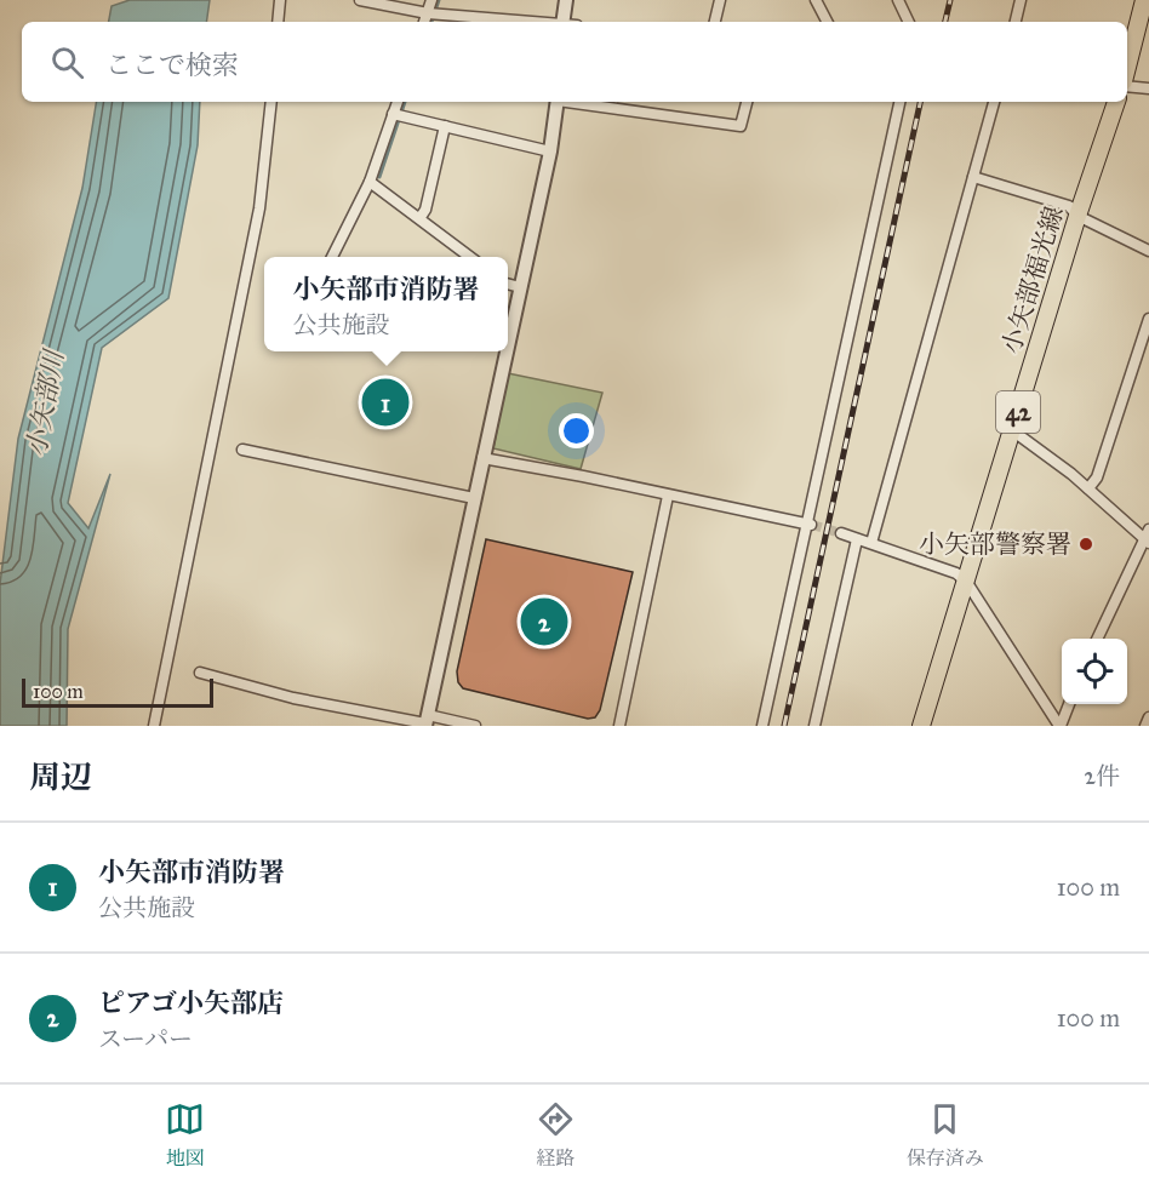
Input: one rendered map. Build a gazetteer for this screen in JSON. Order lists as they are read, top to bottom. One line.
{"streets":{"main road":["小矢部福光線","42"]},"water":["小矢部川"],"places":["小矢部警察署"],"scale_bar":"100 m","page":{"search":"ここで検索","popup":["小矢部市消防署","公共施設"],"pins":["1","2"],"scale":"100 m","heading":["周辺","2件"],"list":[{"mark":"1","name":"小矢部市消防署","note":"公共施設","value":"100 m"},{"mark":"2","name":"ピアゴ小矢部店","note":"スーパー","value":"100 m"}],"nav":["地図","経路","保存済み"]}}
